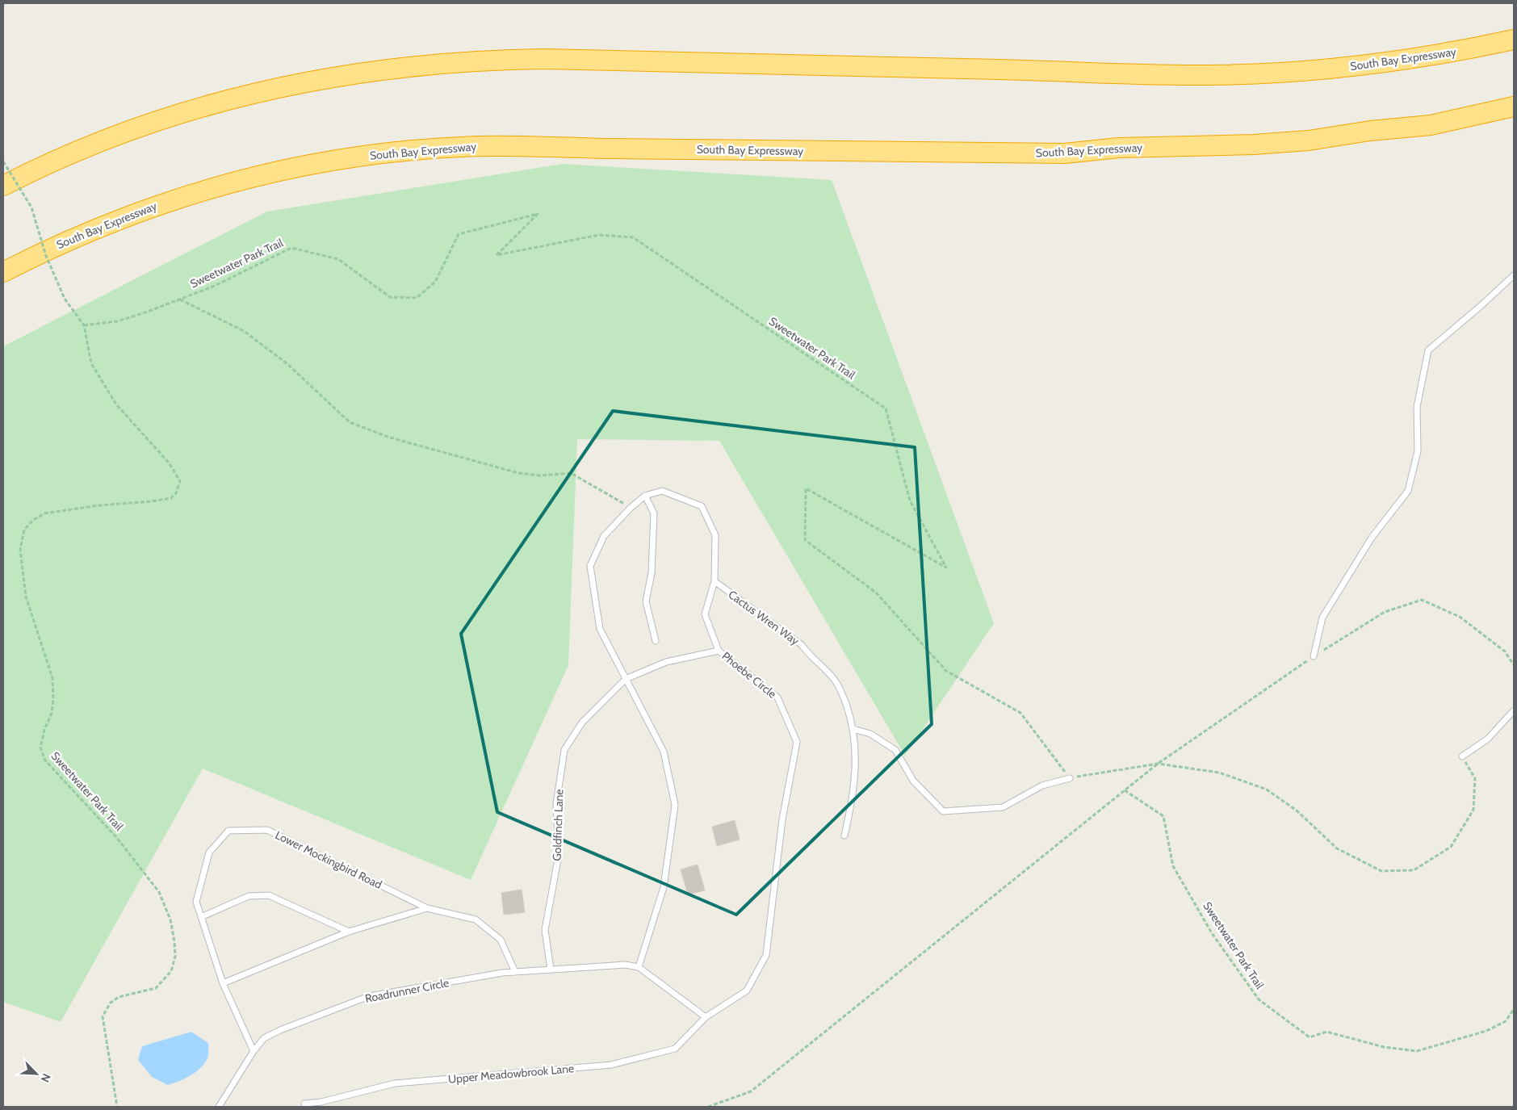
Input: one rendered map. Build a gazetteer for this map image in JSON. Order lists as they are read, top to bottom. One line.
{"streets":{"highway":["South Bay Expressway"],"lane":["Cactus Wren Way","Phoebe Circle","Goldfinch Lane","Lower Mockingbird Road","Roadrunner Circle","Upper Meadowbrook Lane"],"path":["Sweetwater Park Trail"]},"crossings":[["Cactus Wren Way","Phoebe Circle"],["Phoebe Circle","Goldfinch Lane"],["Phoebe Circle","Roadrunner Circle"],["Phoebe Circle","Upper Meadowbrook Lane"],["Goldfinch Lane","Roadrunner Circle"],["Lower Mockingbird Road","Roadrunner Circle"]],"north":"bottom right"}
